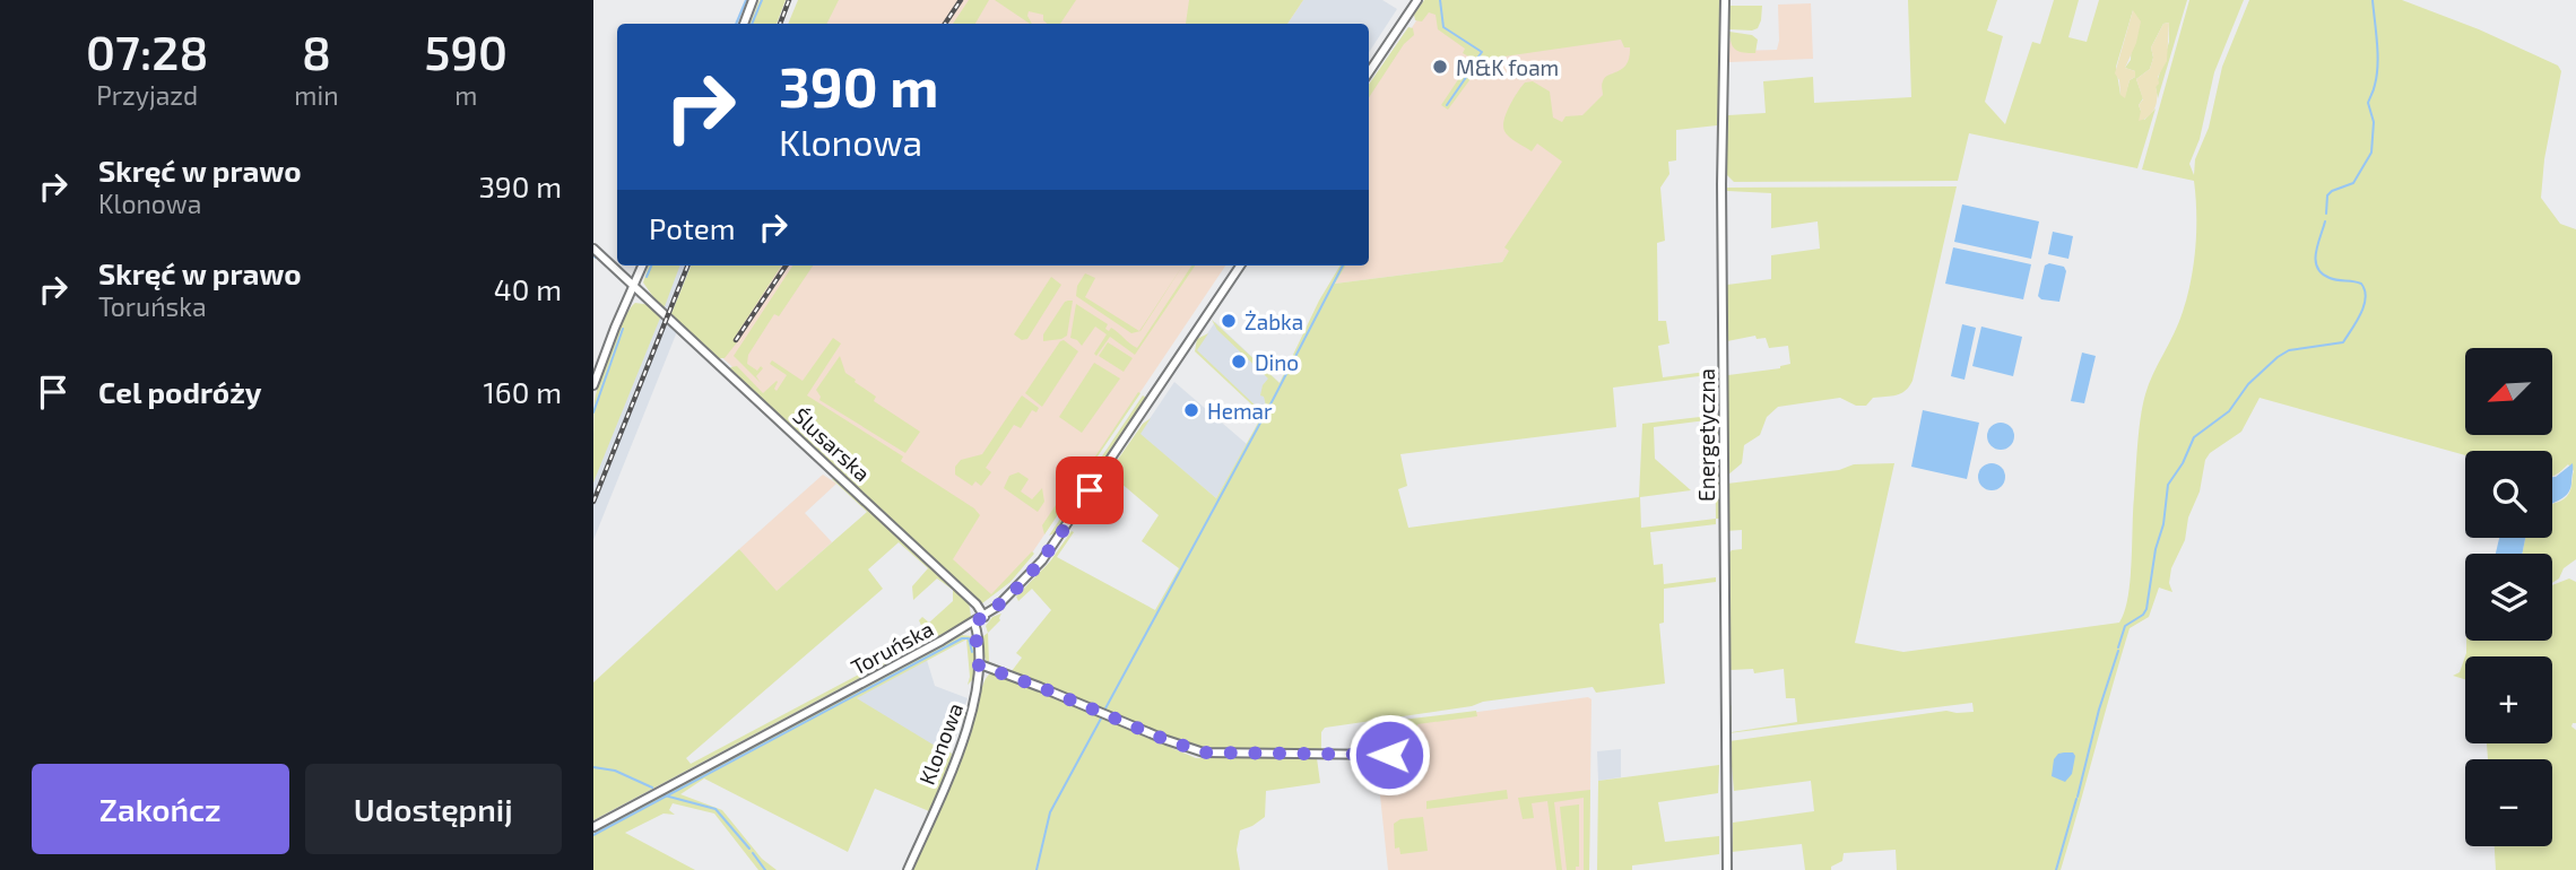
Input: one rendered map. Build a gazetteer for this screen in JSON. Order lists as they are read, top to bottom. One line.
{"streets":{"street":["Energetyczna","Ślusarska","Toruńska","Klonowa"]},"crossings":[["Ślusarska","Toruńska"],["Toruńska","Klonowa"]],"places":["M&K foam","Żabka","Dino","Hemar"],"north":"bottom left","page":{"eta":["07:28","Przyjazd","8","min","590","m"],"turn":["390 m","Klonowa"],"list":[{"name":"Skręć w prawo","note":"Klonowa","value":"390 m"},{"name":"Skręć w prawo","note":"Toruńska","value":"40 m"},{"name":"Cel podróży","value":"160 m"}],"then":"Potem","map_buttons":["+","−"],"buttons":["Zakończ","Udostępnij"]}}
